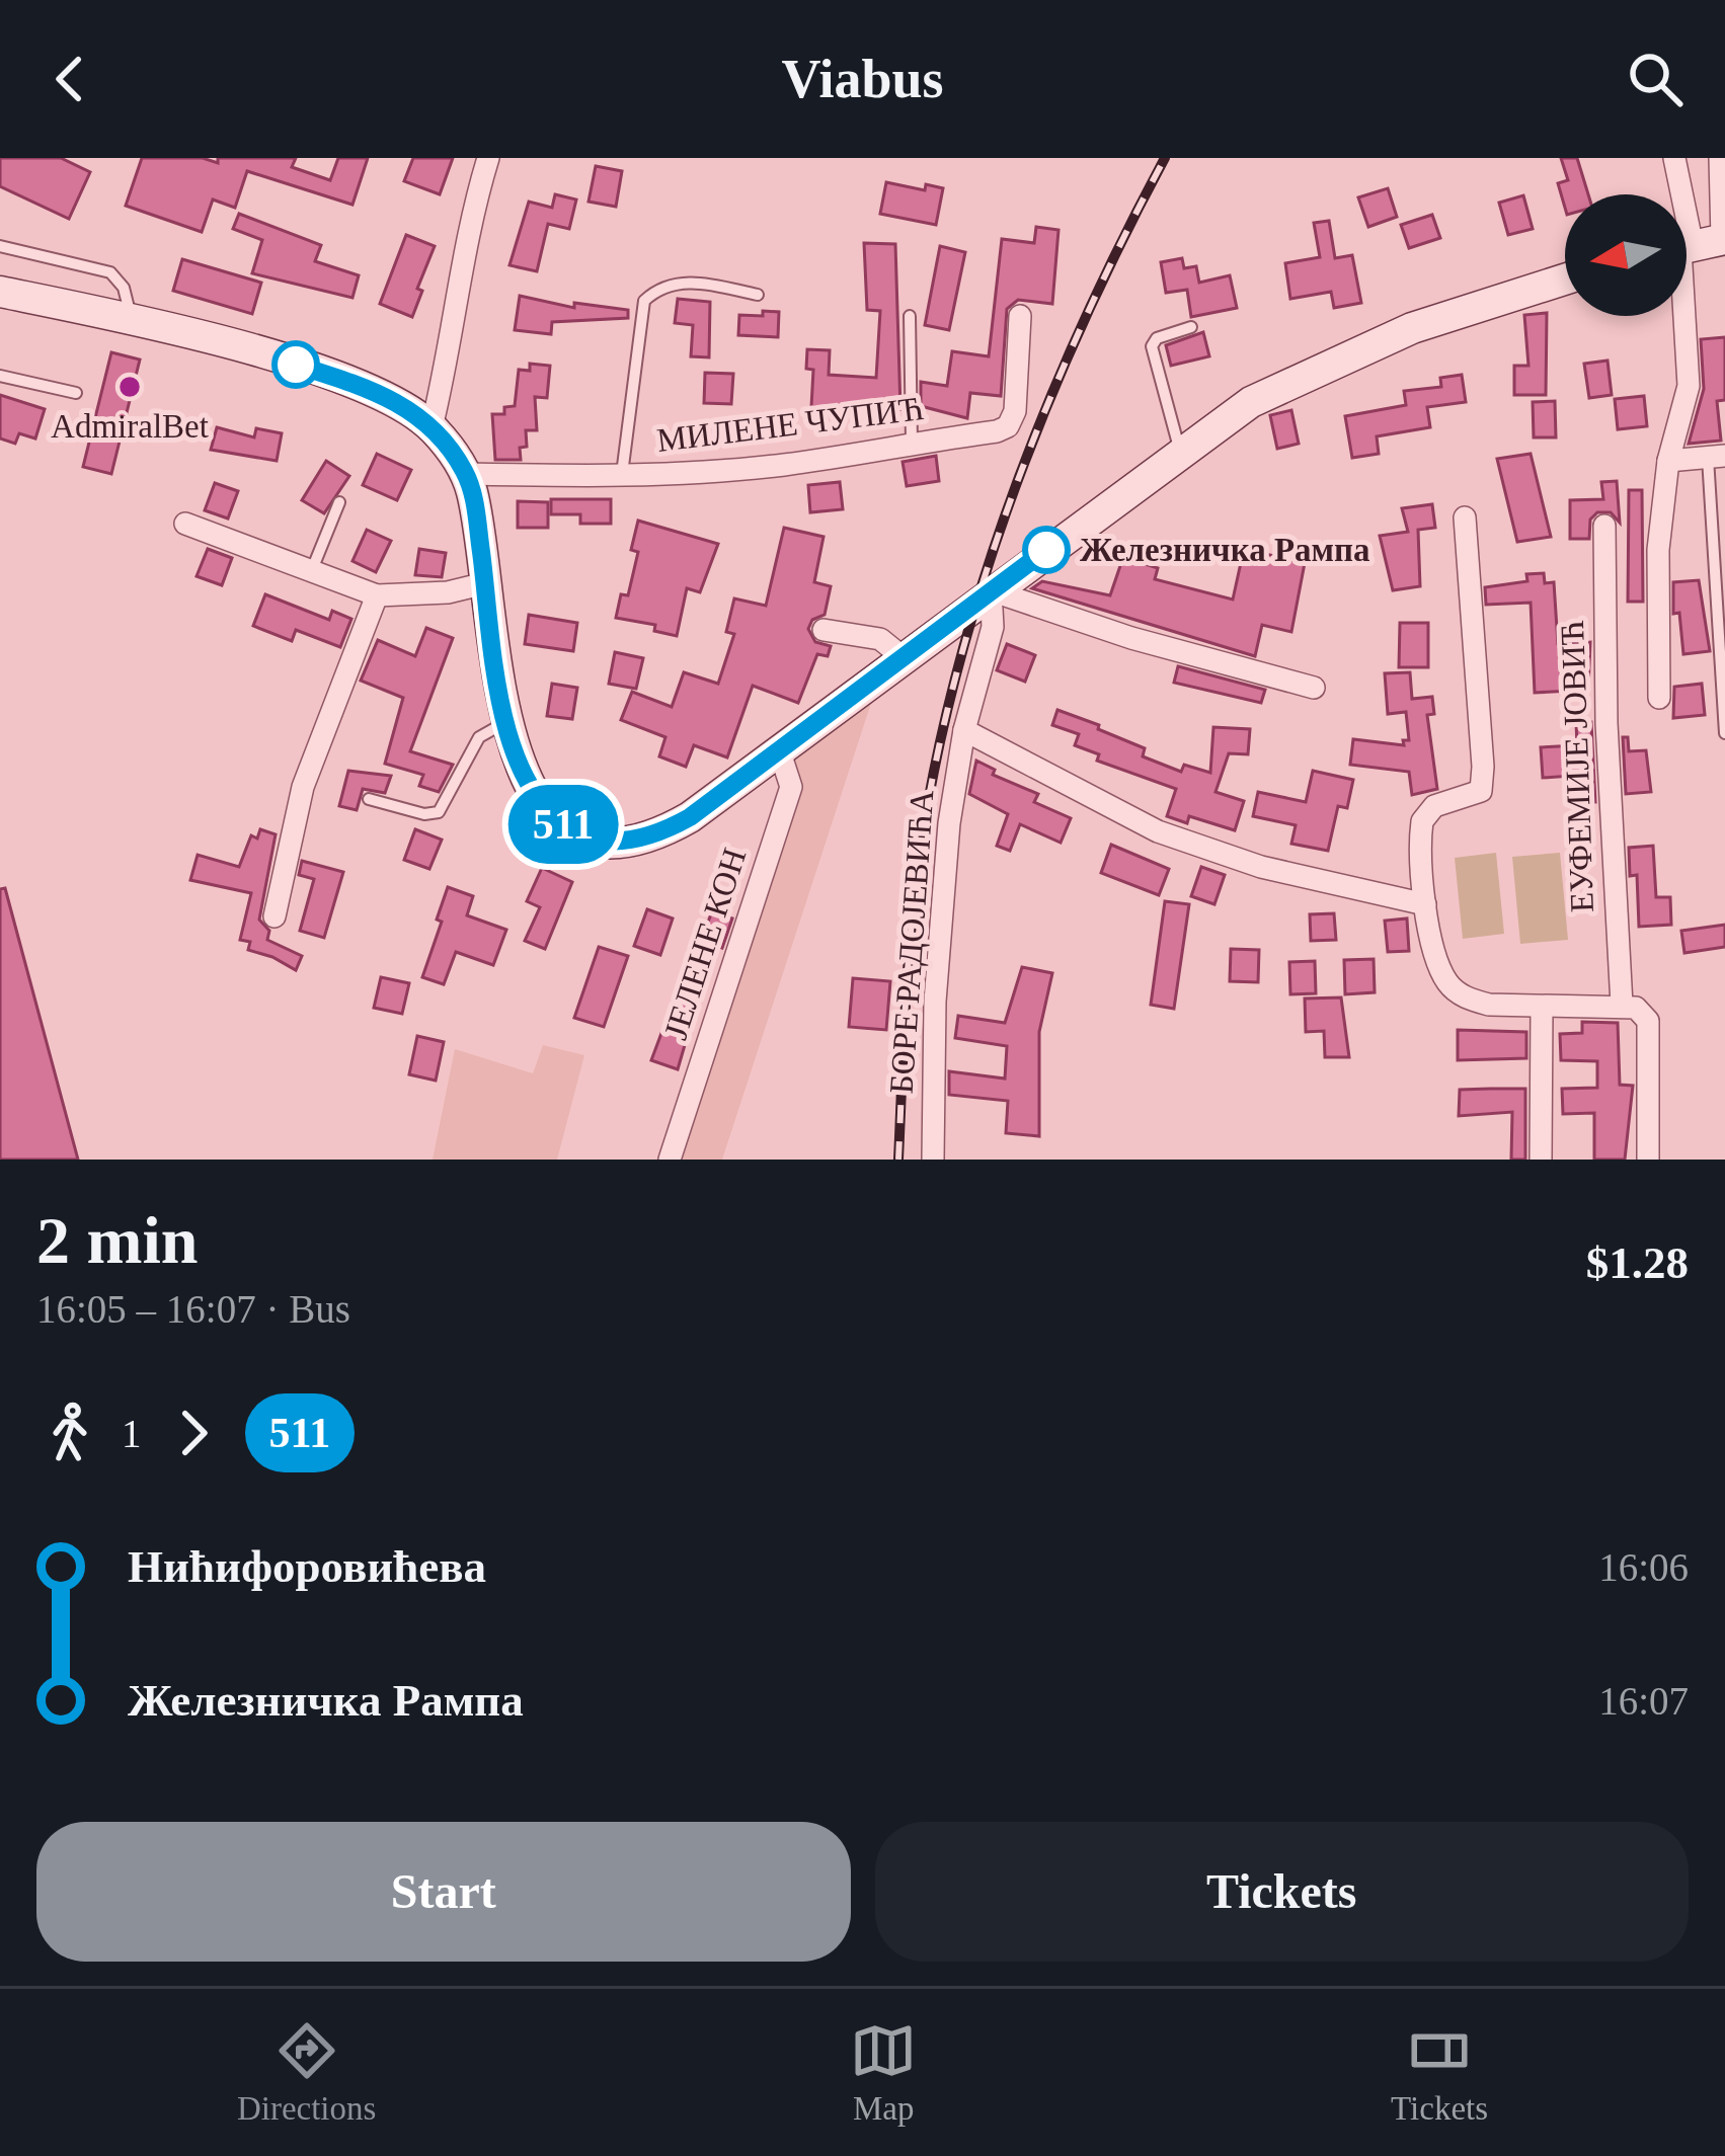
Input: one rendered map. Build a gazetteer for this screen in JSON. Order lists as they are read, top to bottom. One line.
{"streets":{"street":["МИЛЕНЕ ЧУПИЋ","ЕУФЕМИЈЕ ЈОВИЋ","БОРЕ РАДОЈЕВИЋА","ЈЕЛЕНЕ КОН"]},"places":["AdmiralBet","Железничка Рампа"],"lines":["bus line 511"],"north":"left","page":{"header":"Viabus","on_map":"511","heading":["2 min","16:05 – 16:07 · Bus","$1.28"],"legs":["1","511"],"list":[{"name":"Нићифоровићева","value":"16:06"},{"name":"Железничка Рампа","value":"16:07"}],"buttons":["Start","Tickets"],"tabs":["Directions","Map","Tickets"]}}
